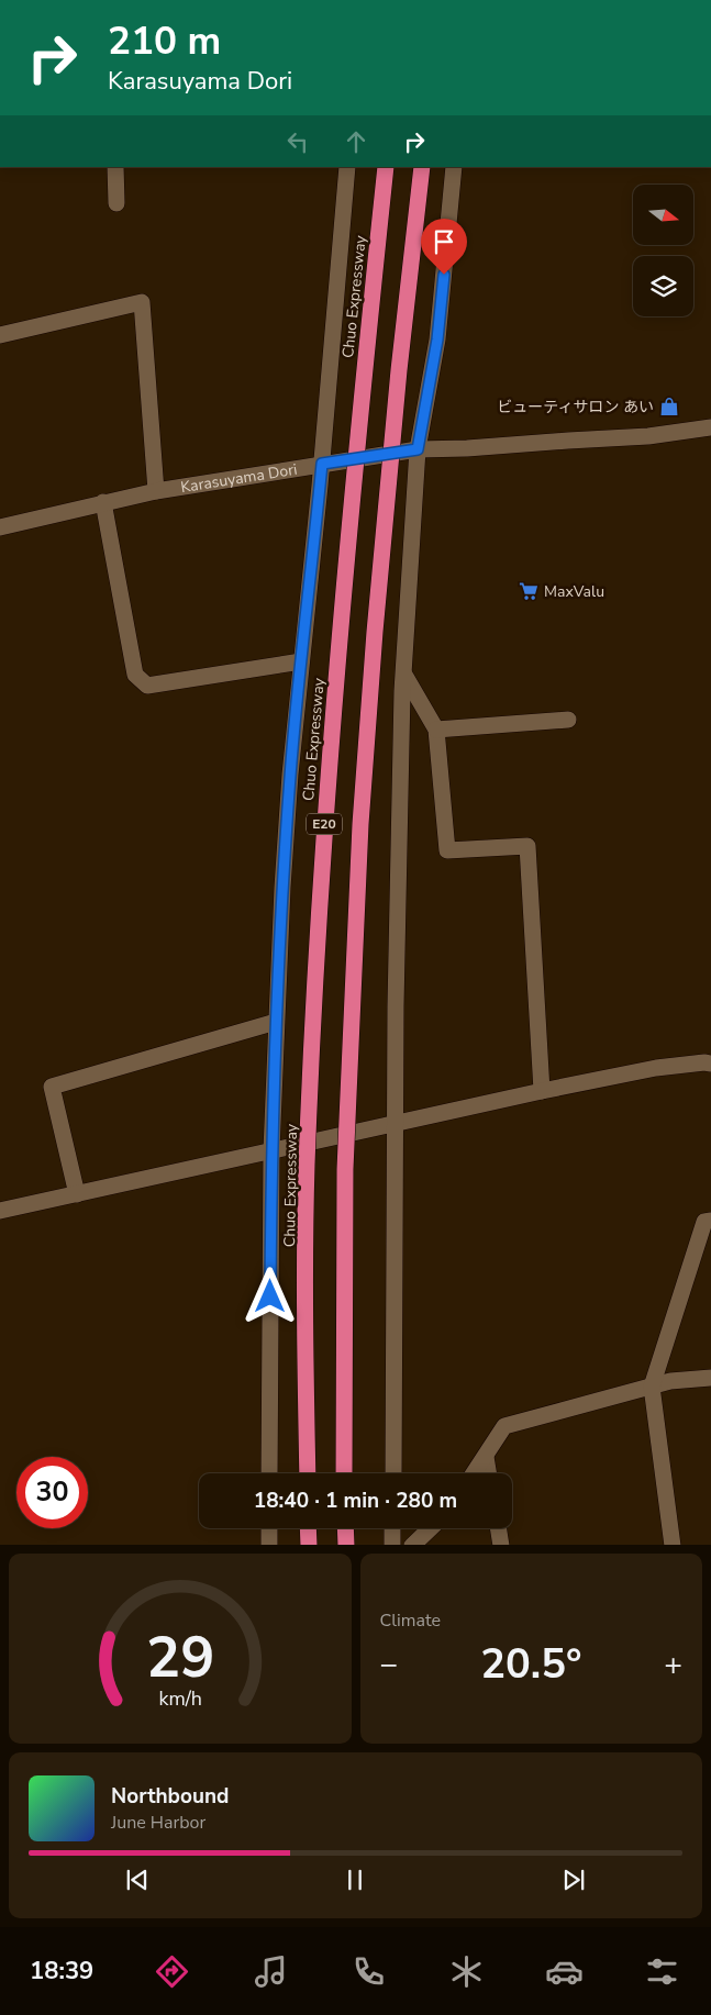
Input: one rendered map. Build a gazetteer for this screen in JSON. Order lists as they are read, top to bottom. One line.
{"streets":{"highway":["Chuo Expressway","E20"],"street":["Karasuyama Dori"]},"places":{"shop":["ビューティサロン あい"],"supermarket":["MaxValu"]},"north":"right","page":{"turn":["210 m","Karasuyama Dori"],"limit":"30","trip":"18:40 · 1 min · 280 m","tile":"Climate","heat":["−","20.5°","+"],"song":["Northbound","June Harbor"],"tabs":"18:39","gauge":["29","km/h"]}}
